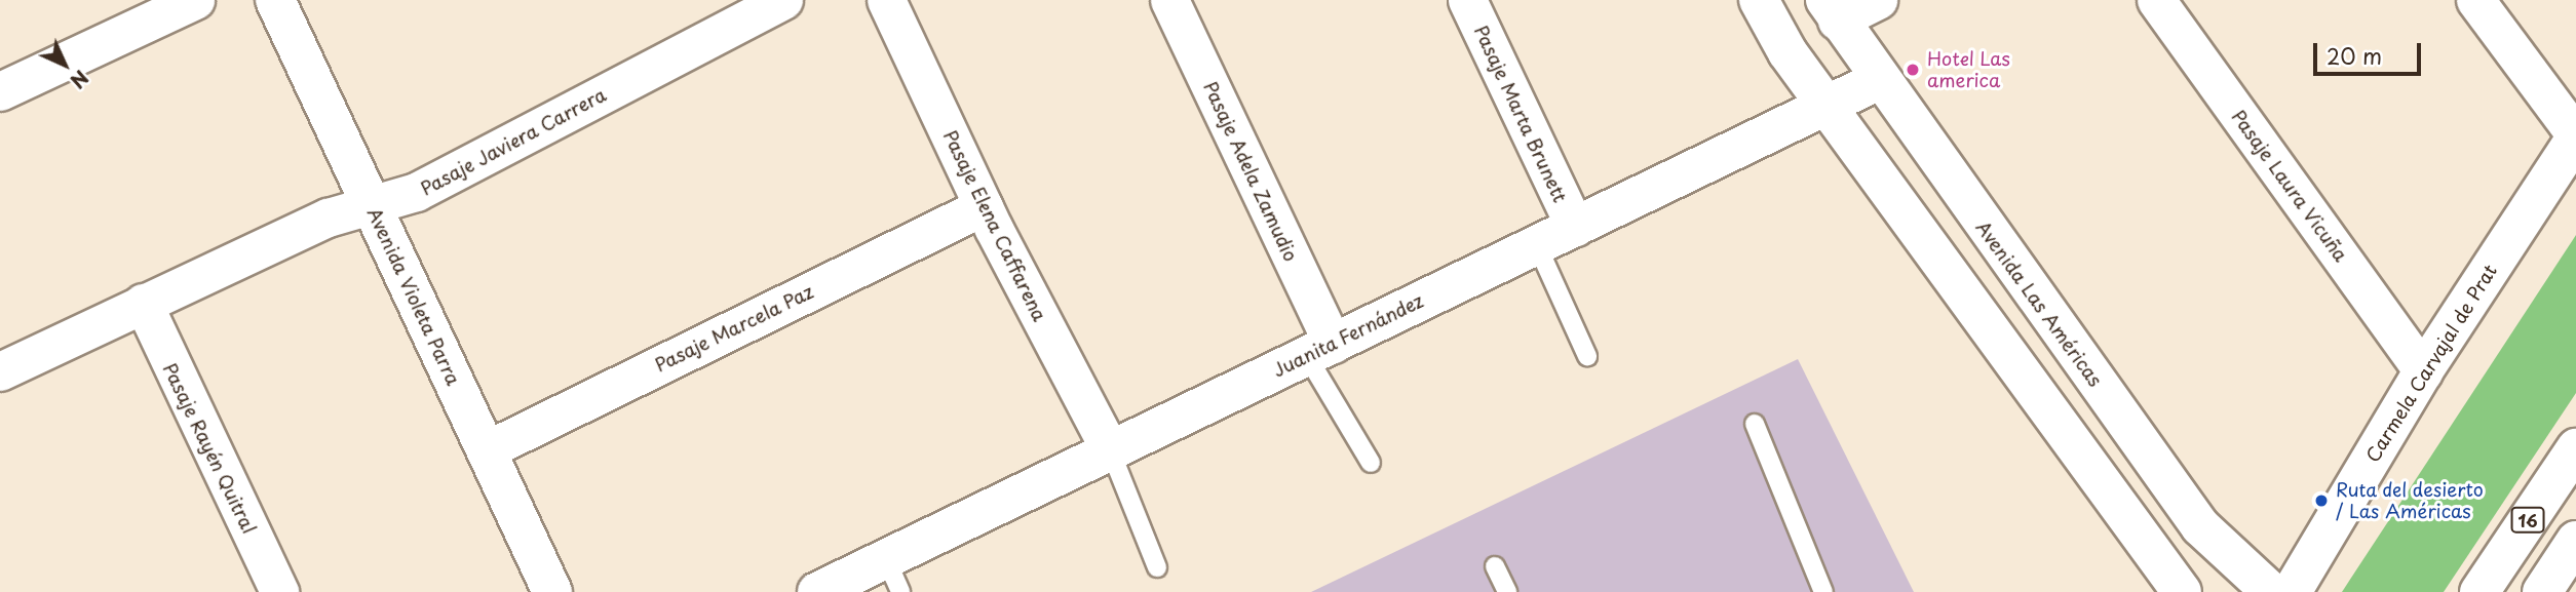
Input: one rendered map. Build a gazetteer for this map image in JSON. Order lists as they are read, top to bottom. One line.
{"streets":{"main road":["Avenida Violeta Parra","Avenida Las Américas","Juanita Fernández","Carmela Carvajal de Prat","16"],"street":["Pasaje Marta Brunett","Pasaje Javiera Carrera","Pasaje Adela Zamudio","Pasaje Laura Vicuña","Pasaje Elena Caffarena","Pasaje Marcela Paz","Pasaje Rayén Quitral"]},"crossings":[["Pasaje Marta Brunett","Juanita Fernández"],["Pasaje Javiera Carrera","Avenida Violeta Parra"],["Pasaje Javiera Carrera","Pasaje Rayén Quitral"],["Pasaje Adela Zamudio","Juanita Fernández"],["Pasaje Laura Vicuña","Carmela Carvajal de Prat"],["Pasaje Elena Caffarena","Pasaje Marcela Paz"],["Pasaje Elena Caffarena","Juanita Fernández"],["Avenida Violeta Parra","Pasaje Marcela Paz"],["Avenida Las Américas","Juanita Fernández"]],"places":["Hotel Las america","Ruta del desierto / Las Américas"],"scale_bar":"20 m","north":"bottom right"}
